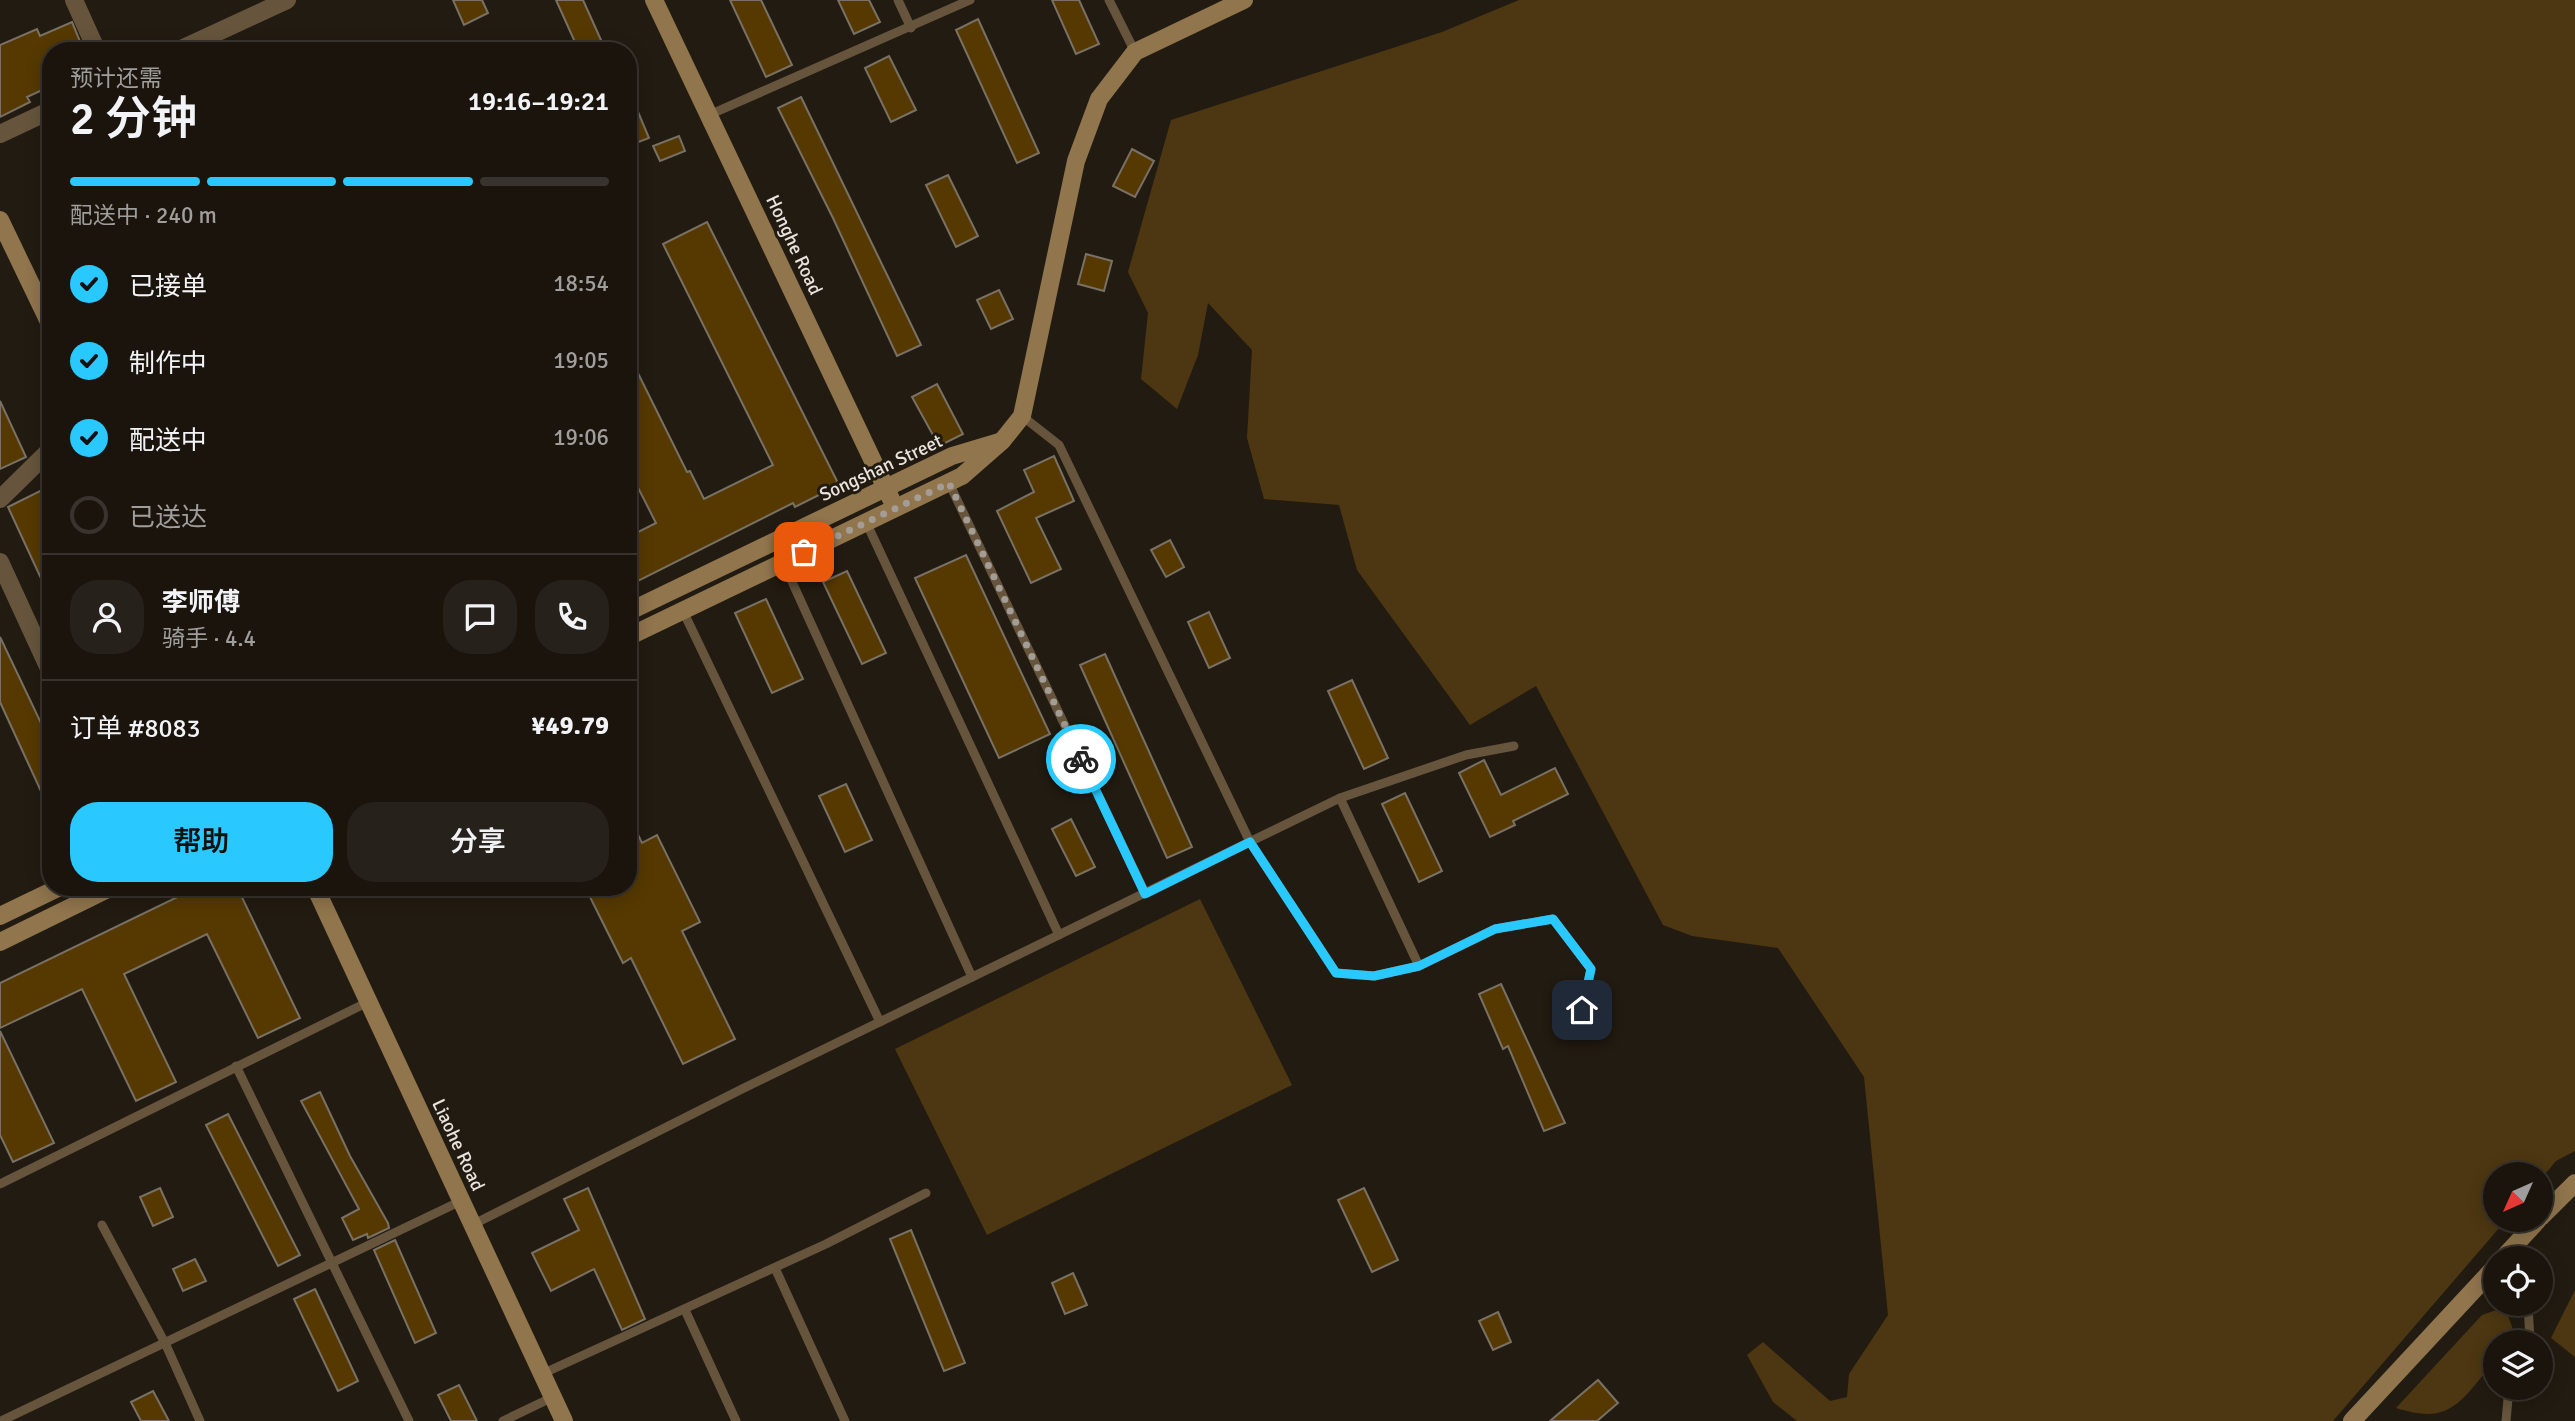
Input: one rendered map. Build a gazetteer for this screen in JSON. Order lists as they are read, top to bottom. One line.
{"streets":{"street":["Honghe Road","Songshan Street","Liaohe Road"]},"crossings":[["Honghe Road","Songshan Street"]],"north":"bottom left","page":{"heading":["2 分钟","预计还需","19:16–19:21"],"panel":["李师傅","骑手 · 4.4","订单 #8083","¥49.79"],"bar":"配送中 · 240 m","list":[["已接单","18:54"],["制作中","19:05"],["配送中","19:06"],"已送达"],"buttons":["帮助","分享"]}}
